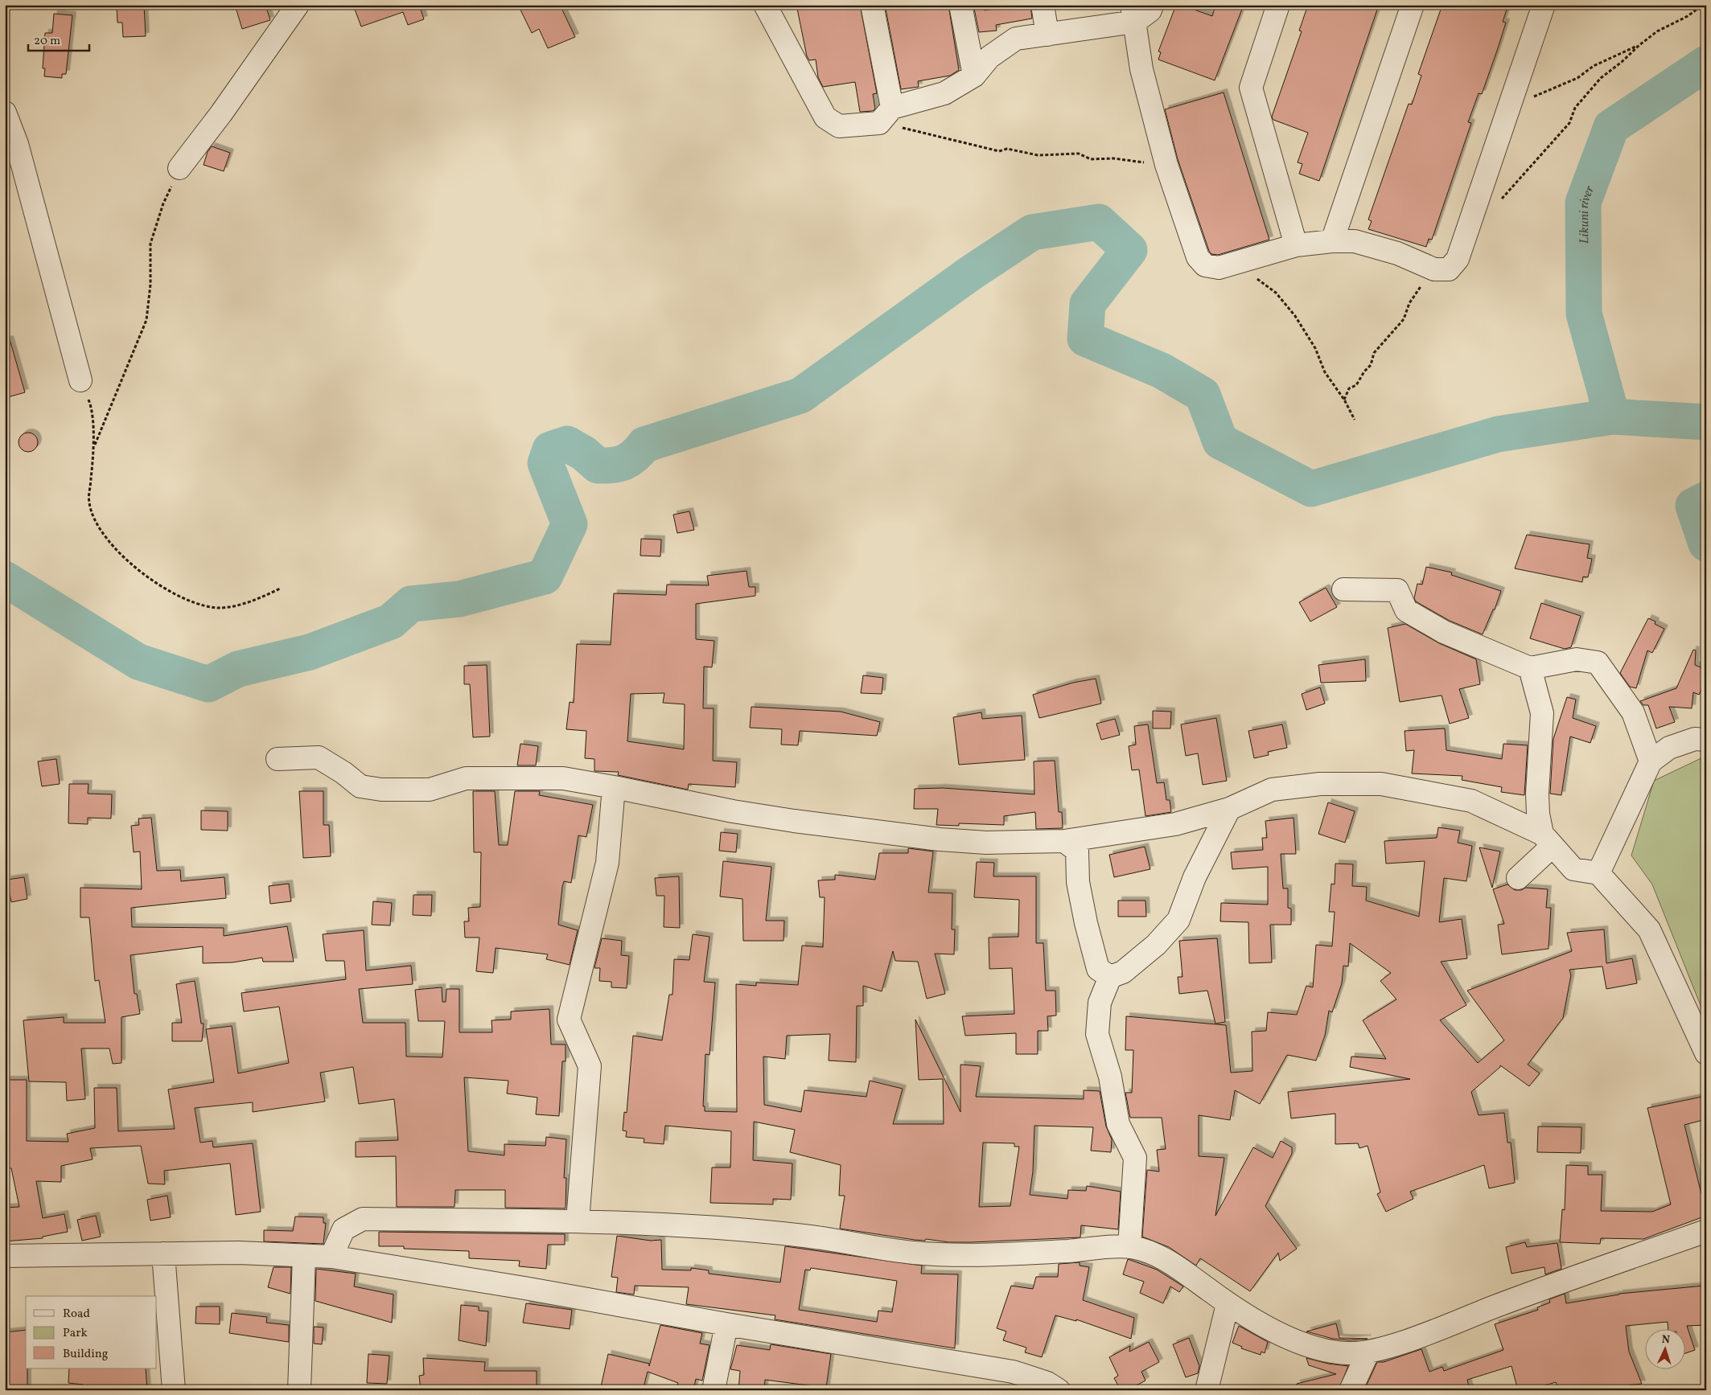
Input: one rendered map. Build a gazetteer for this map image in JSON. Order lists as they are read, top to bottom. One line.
{"water":["Likuni river"],"legend":["Road","Park","Building"],"scale_bar":"20 m","north":"top"}
